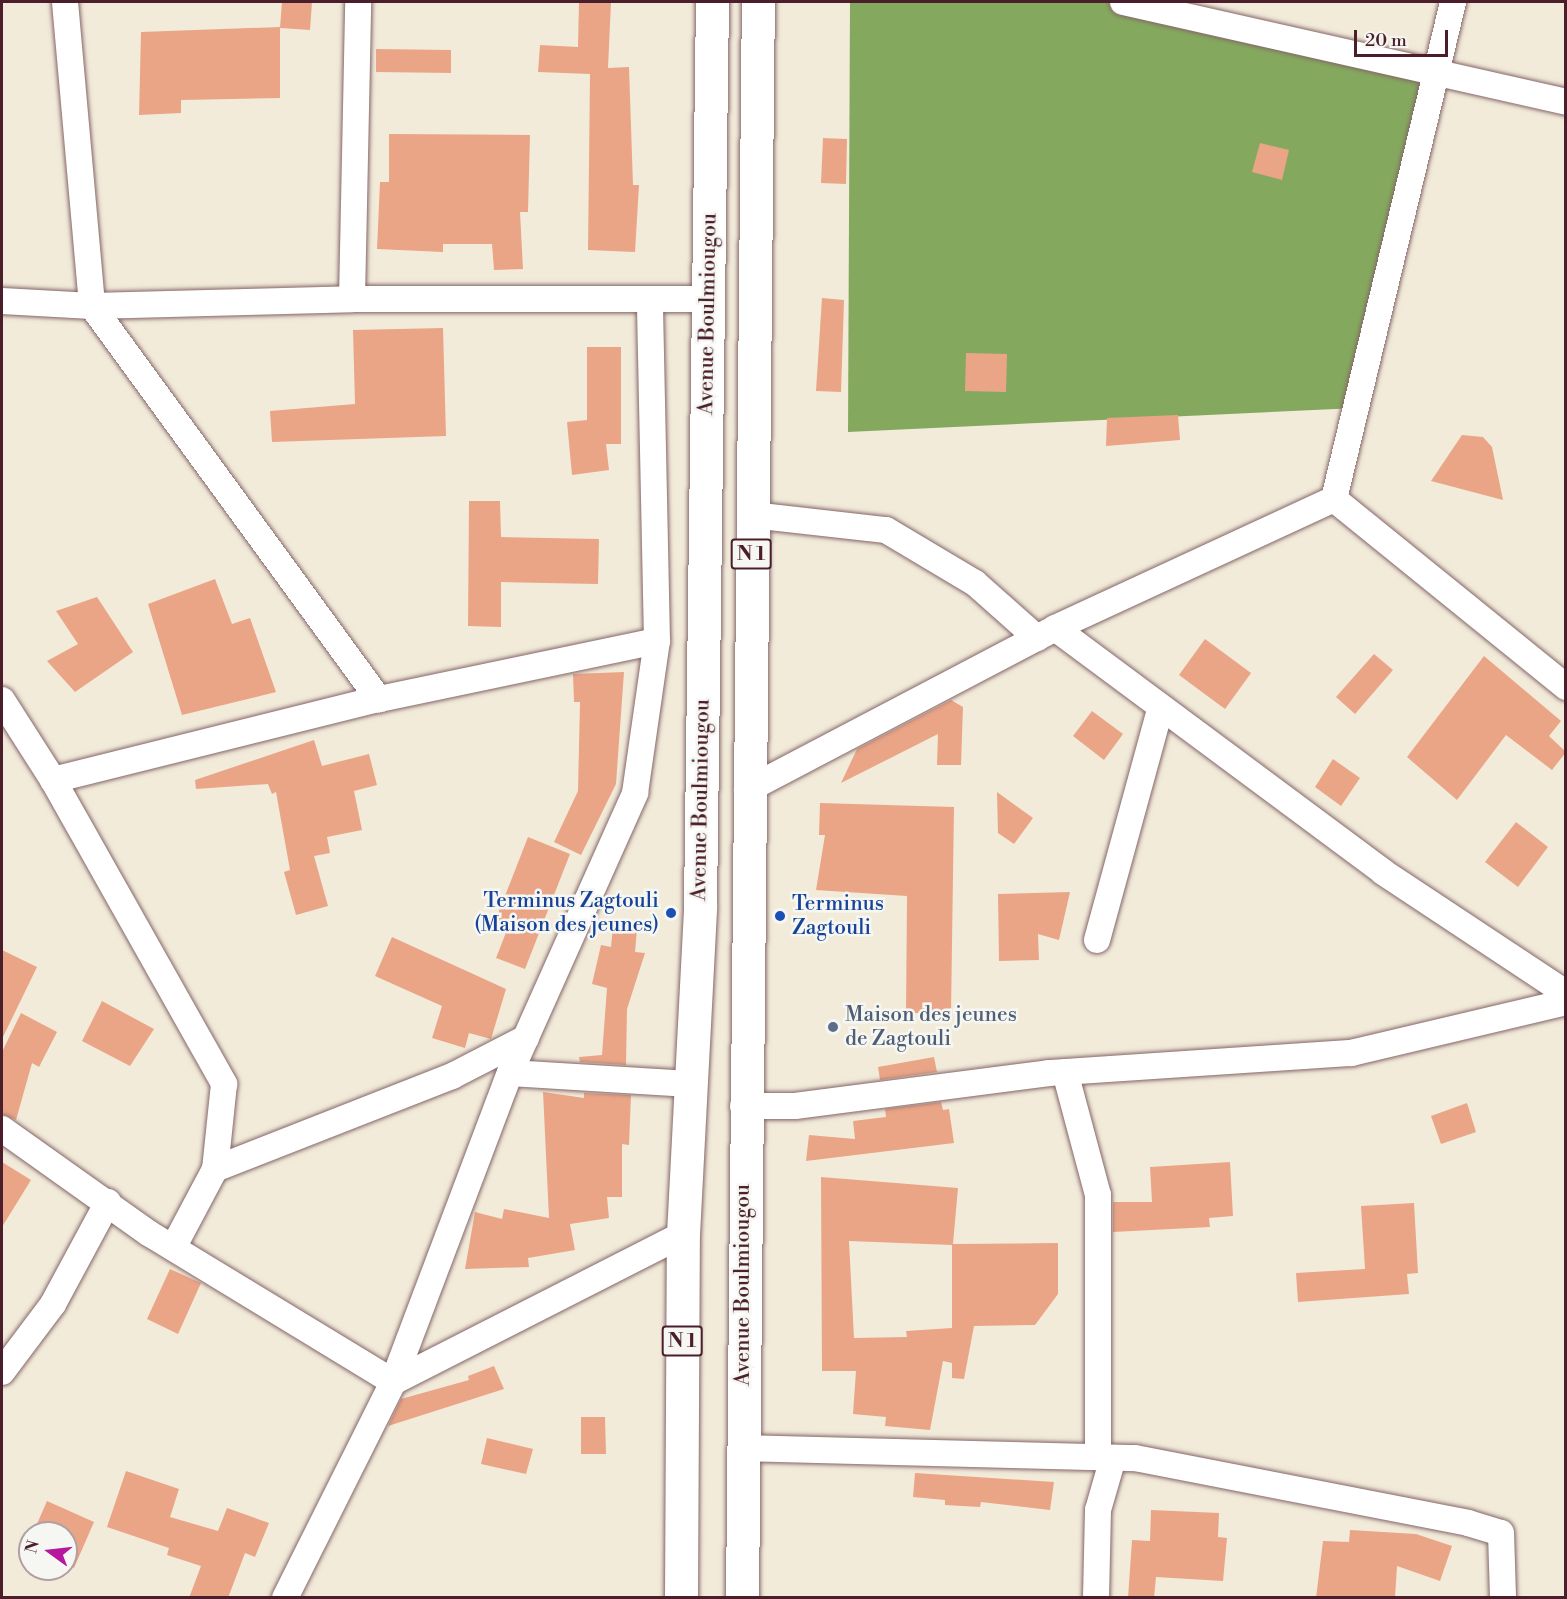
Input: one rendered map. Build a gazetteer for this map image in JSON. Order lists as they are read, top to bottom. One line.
{"streets":{"highway":["Avenue Boulmiougou","N 1"]},"places":["Terminus Zagtouli (Maison des jeunes)","Terminus Zagtouli","Maison des jeunes de Zagtouli"],"scale_bar":"20 m","north":"left"}
